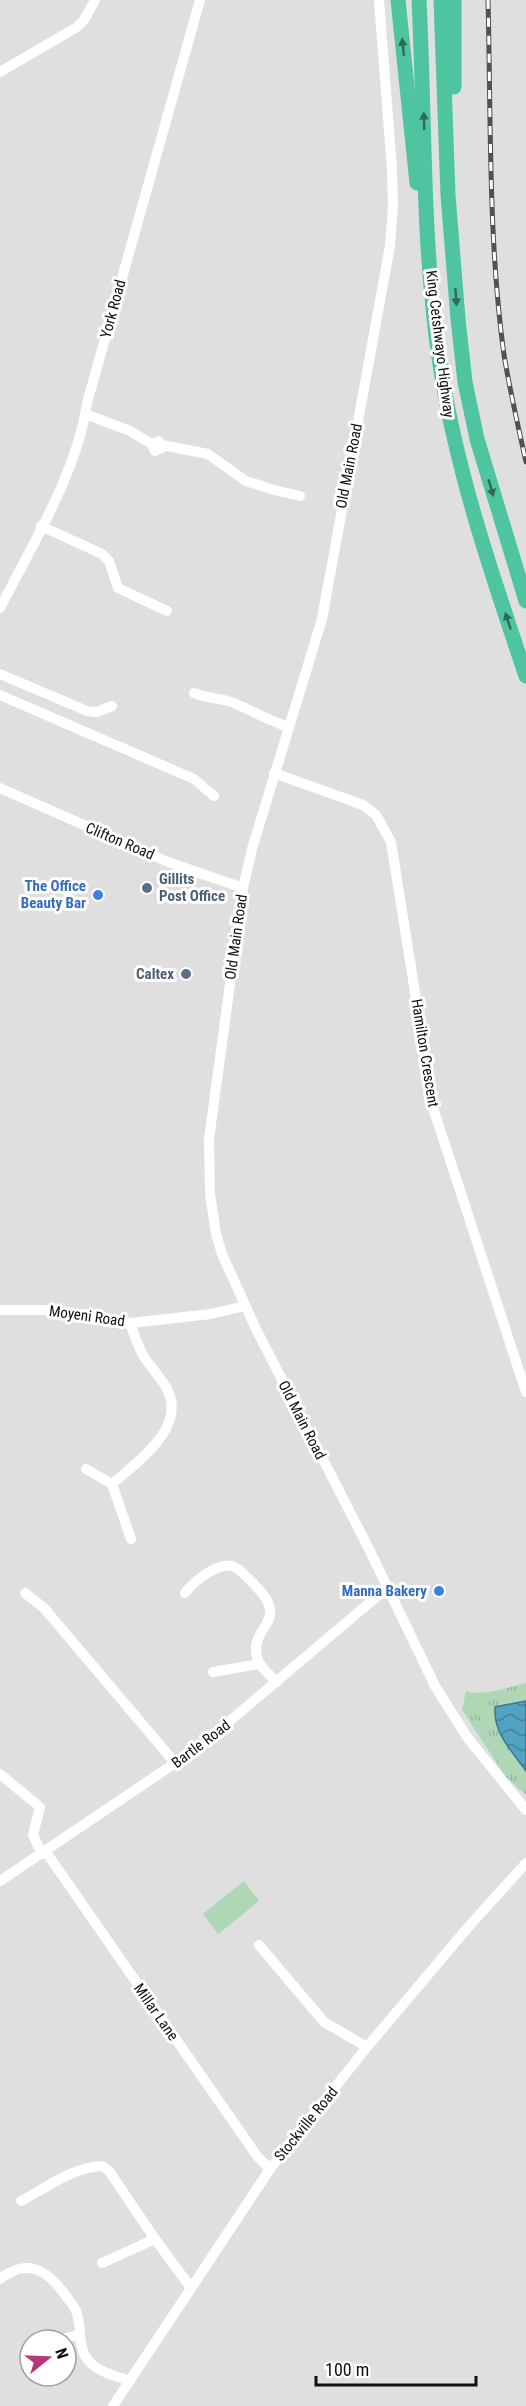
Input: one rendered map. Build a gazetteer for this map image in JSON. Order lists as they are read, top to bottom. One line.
{"streets":{"highway":["King Cetshwayo Highway"],"street":["York Road","Old Main Road","Clifton Road","Hamilton Crescent","Moyeni Road","Bartle Road","Millar Lane","Stockville Road"]},"crossings":[["Old Main Road","Clifton Road"],["Old Main Road","Hamilton Crescent"],["Old Main Road","Moyeni Road"],["Old Main Road","Bartle Road"],["Bartle Road","Millar Lane"],["Millar Lane","Stockville Road"]],"places":["Gillits Post Office","The Office Beauty Bar","Caltex","Manna Bakery"],"scale_bar":"100 m","north":"right"}
